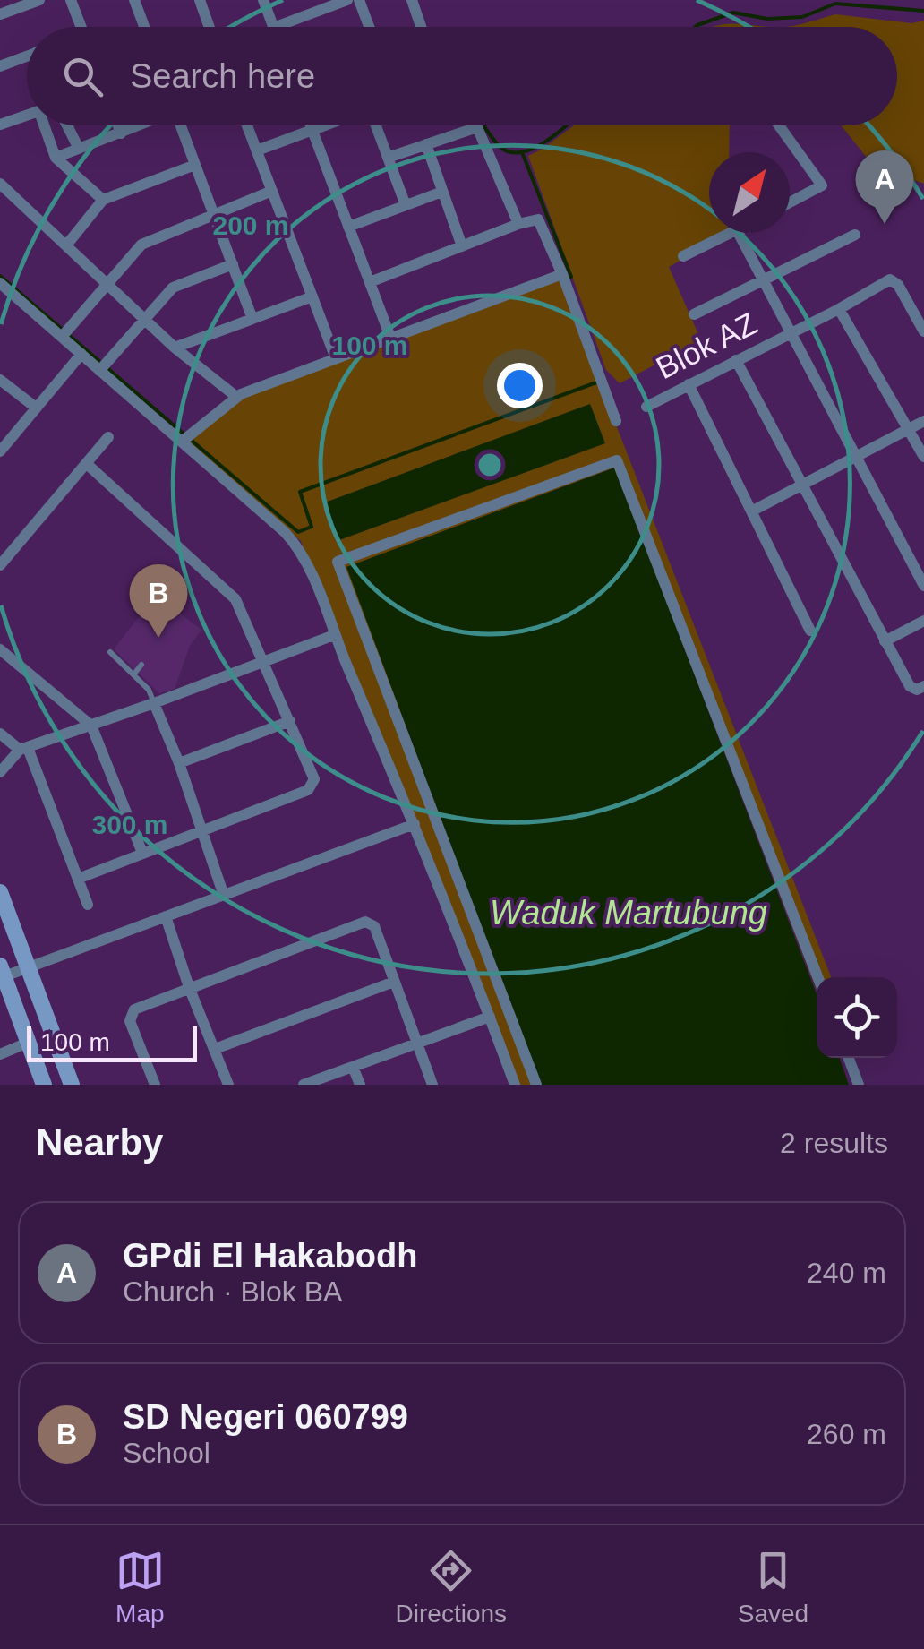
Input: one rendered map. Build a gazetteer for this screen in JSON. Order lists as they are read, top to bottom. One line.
{"streets":{"street":["Blok AZ"]},"water":["Waduk Martubung"],"scale_bar":"100 m","north":"top right","page":{"search":"Search here","pins":["A","B"],"scale":"100 m","heading":["Nearby","2 results"],"list":[{"mark":"A","name":"GPdi El Hakabodh","note":"Church · Blok BA","value":"240 m"},{"mark":"B","name":"SD Negeri 060799","note":"School","value":"260 m"}],"nav":["Map","Directions","Saved"]},"rings":["200 m","100 m","300 m"]}
